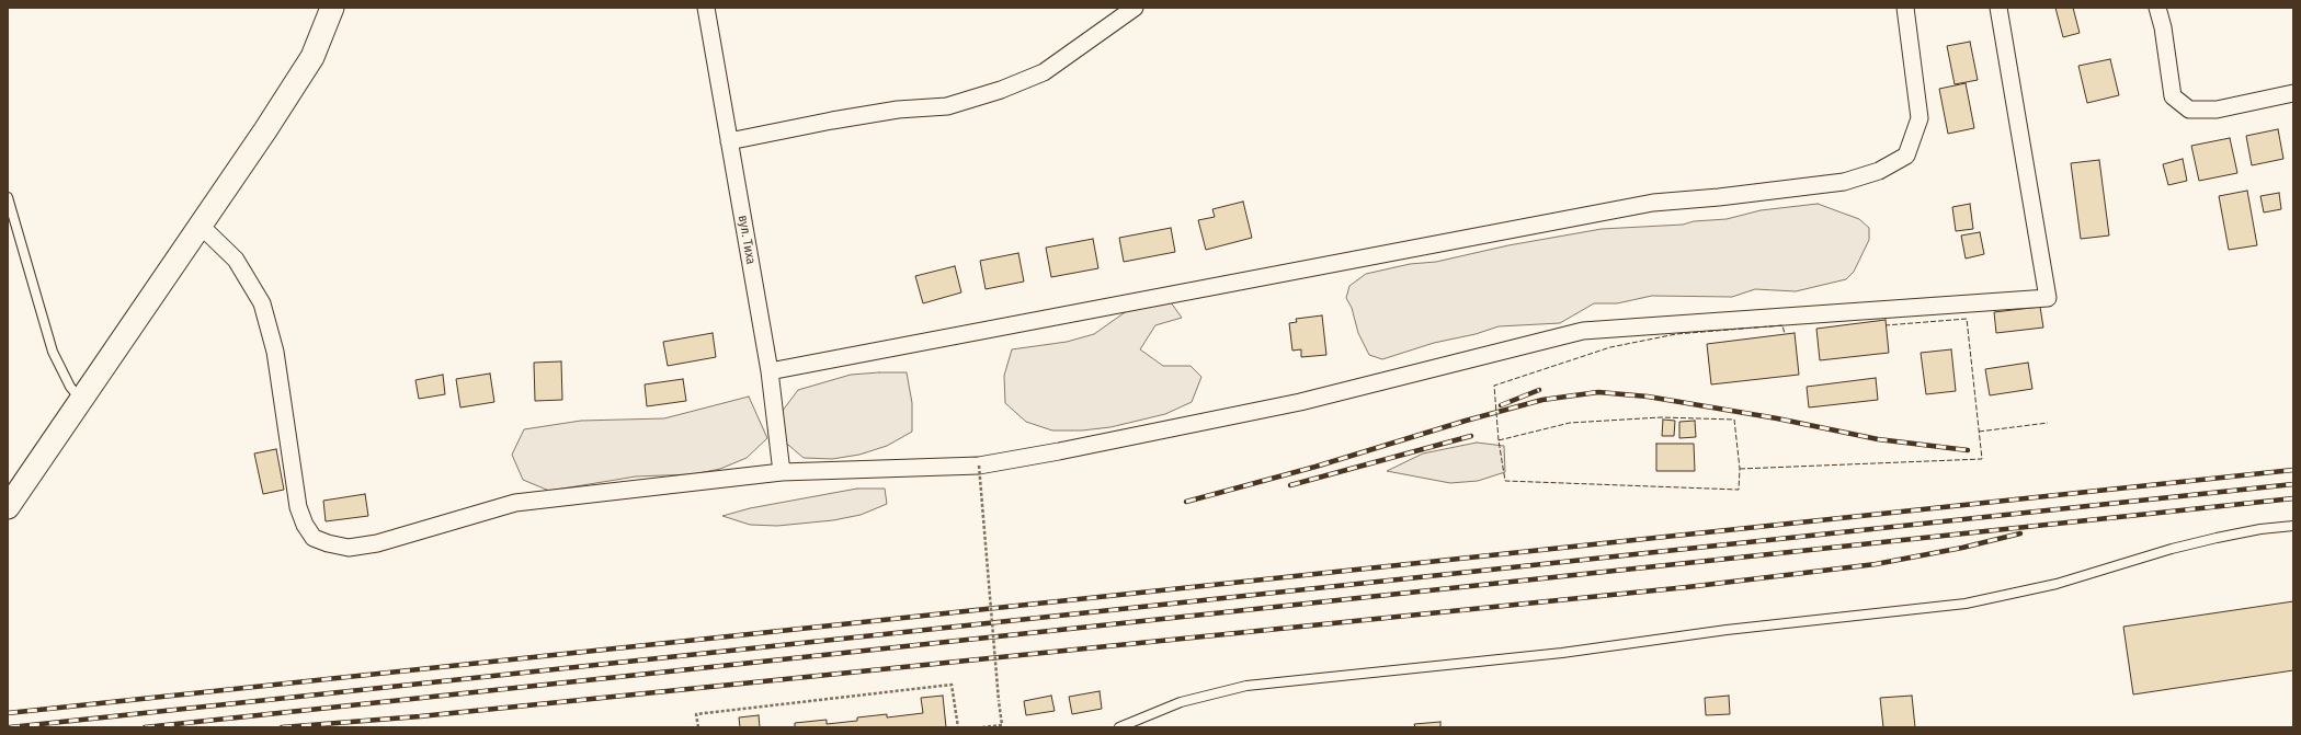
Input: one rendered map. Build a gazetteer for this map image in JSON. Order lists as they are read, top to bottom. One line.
{"streets":{"street":["вул. Тиха"]}}
